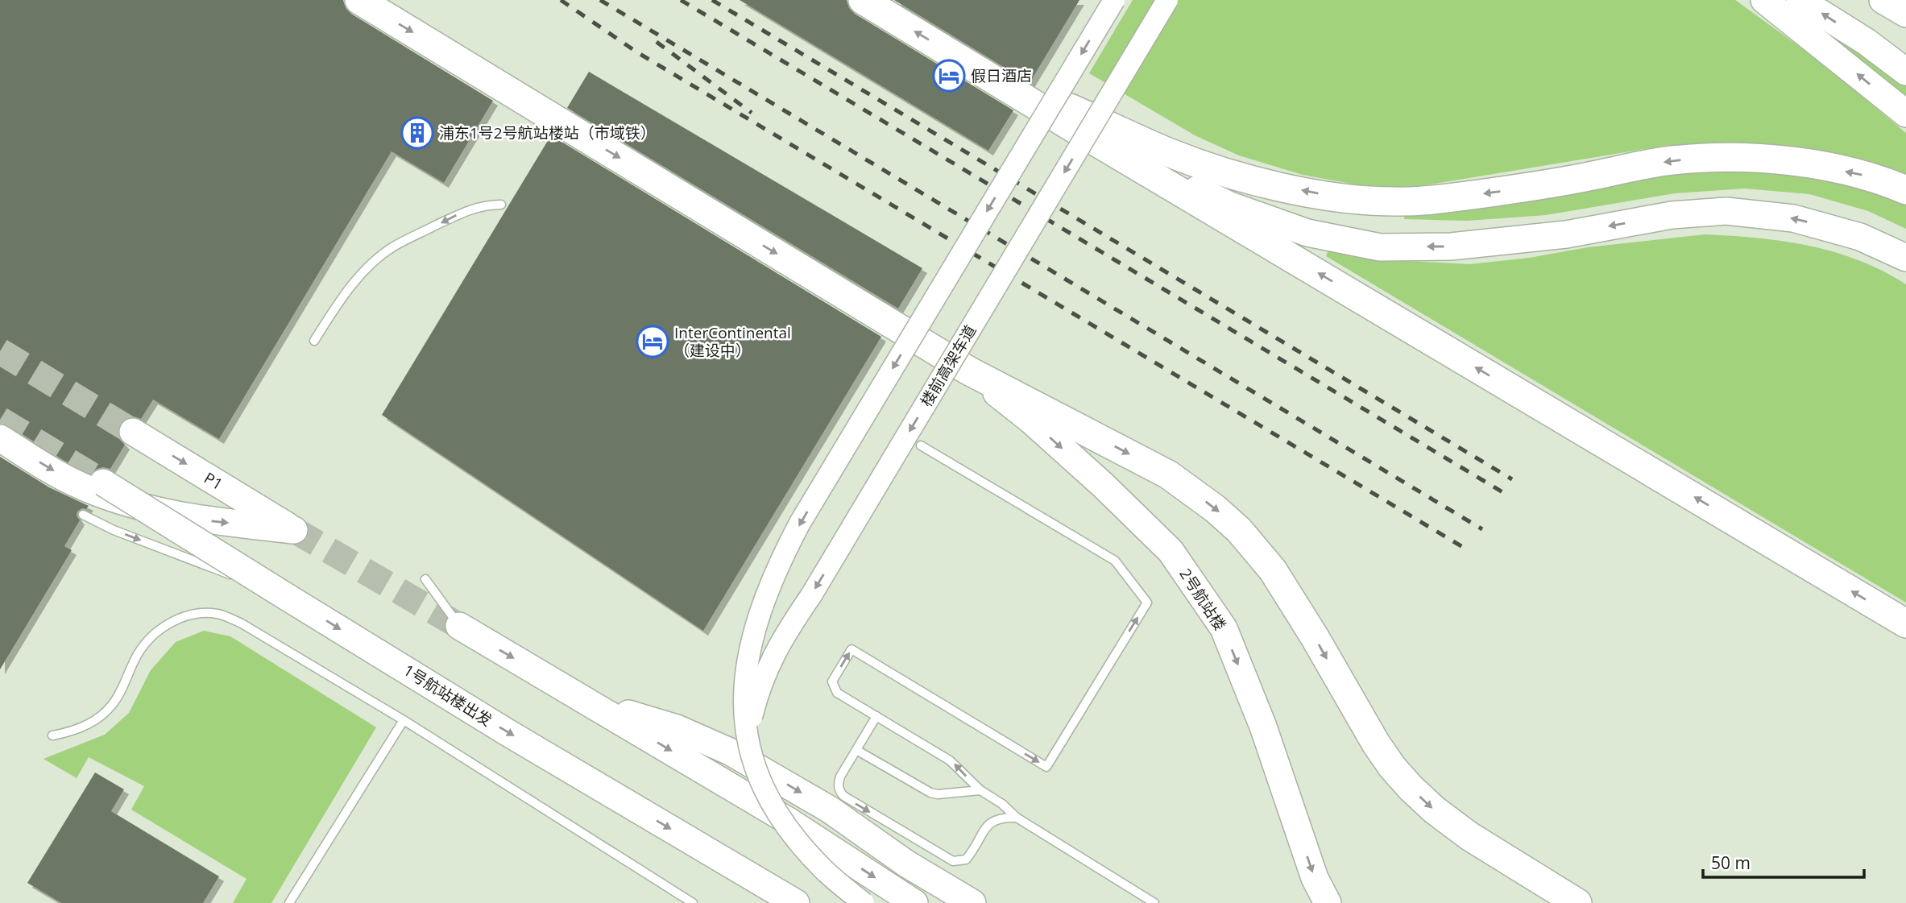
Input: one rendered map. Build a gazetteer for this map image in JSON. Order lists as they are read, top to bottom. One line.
{"streets":{"main road":["P1","2号航站楼","1号航站楼出发"],"street":["楼前高架车道"]},"one_way":["楼前高架车道","2号航站楼"],"places":{"hotel":["假日酒店","InterContinental （建设中）"],"building":["浦东1号2号航站楼站（市域铁）"]},"scale_bar":"50 m"}
